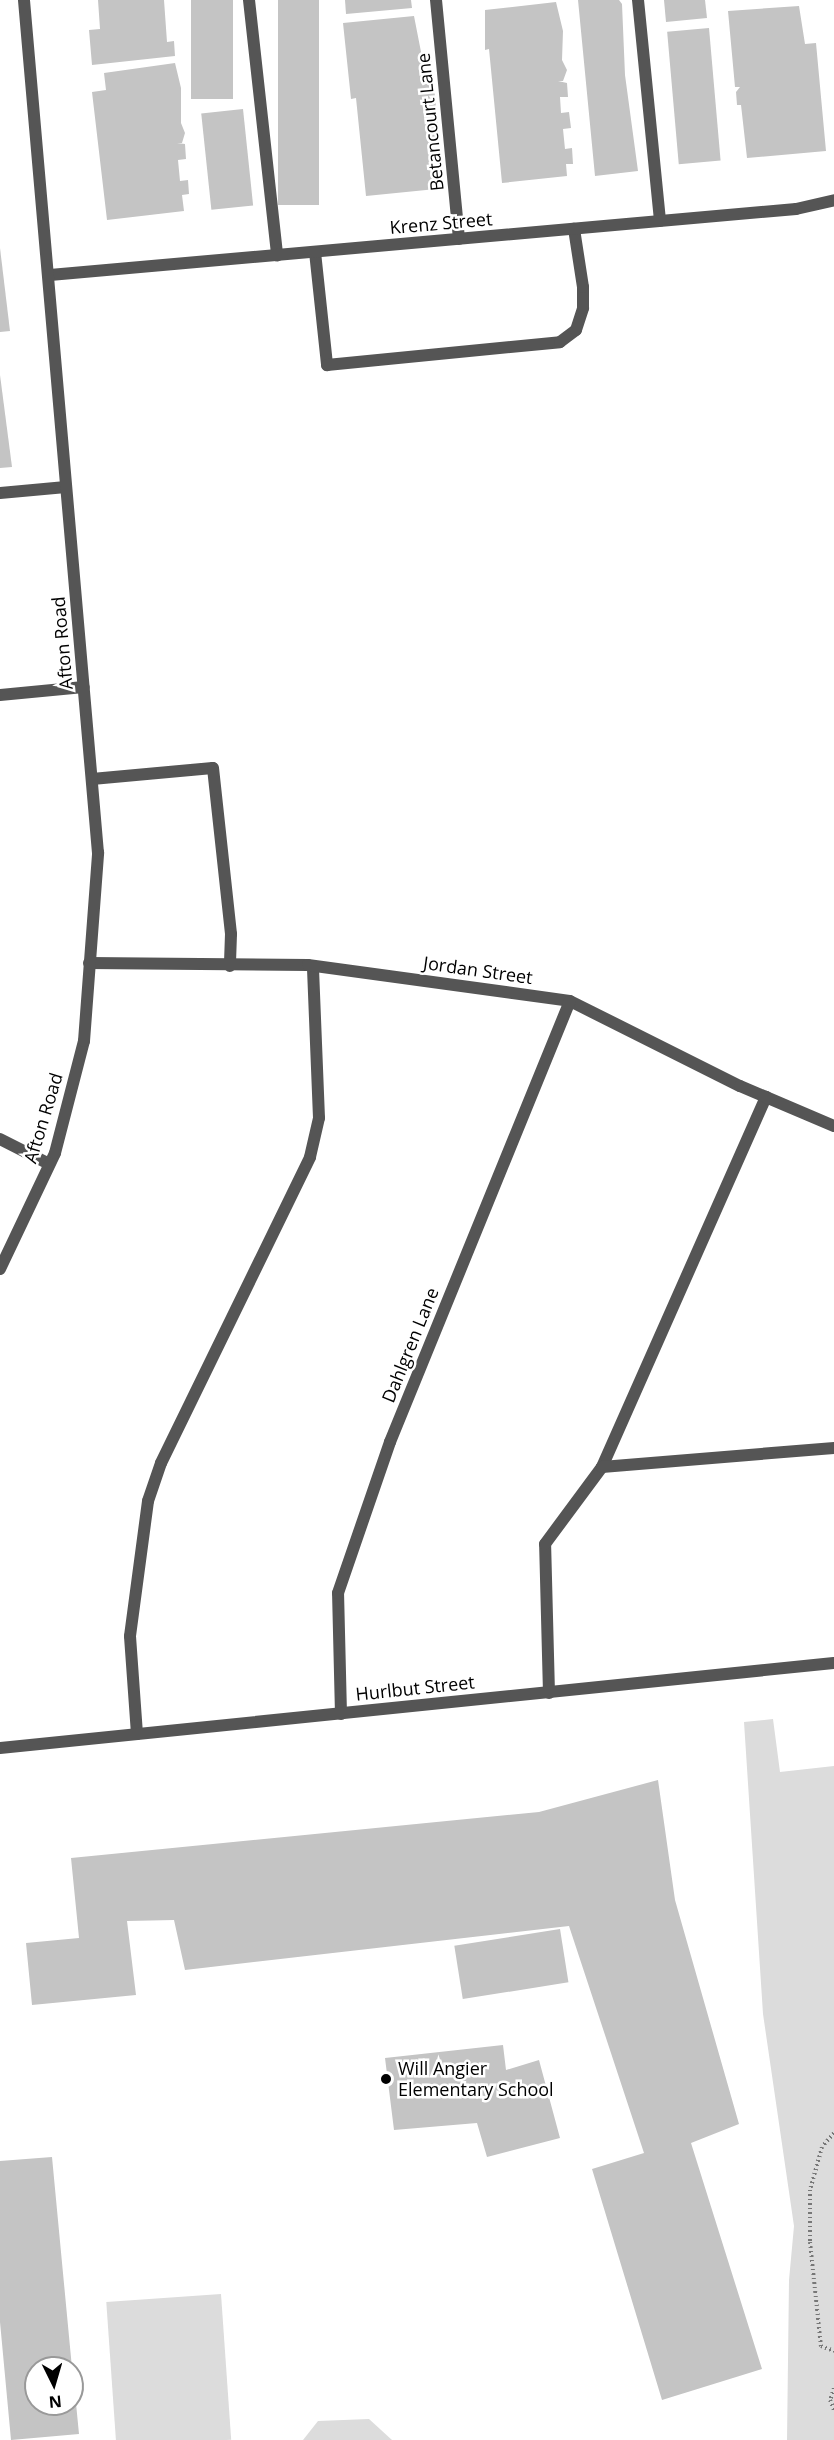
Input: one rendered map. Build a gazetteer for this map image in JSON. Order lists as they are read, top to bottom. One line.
{"streets":{"street":["Betancourt Lane","Krenz Street","Afton Road","Jordan Street","Dahlgren Lane","Hurlbut Street"]},"crossings":[["Betancourt Lane","Krenz Street"],["Krenz Street","Afton Road"],["Afton Road","Jordan Street"],["Jordan Street","Dahlgren Lane"],["Dahlgren Lane","Hurlbut Street"]],"places":["Will Angier Elementary School"],"north":"bottom"}
